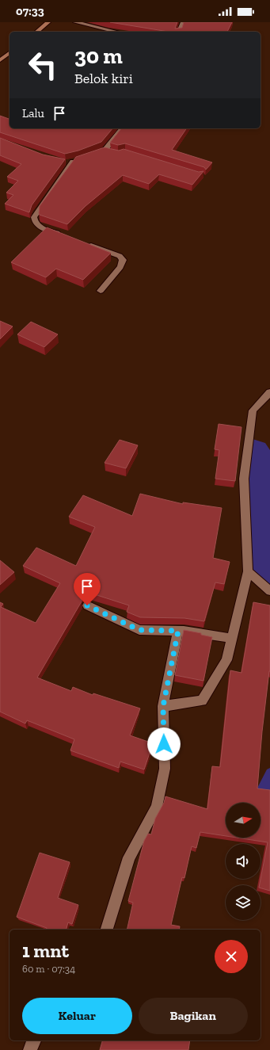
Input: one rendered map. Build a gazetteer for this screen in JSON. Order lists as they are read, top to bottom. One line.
{"north":"right","page":{"status":"07:33","turn":["30 m","Belok kiri"],"then":"Lalu","heading":["1 mnt","60 m · 07:34"],"buttons":["Keluar","Bagikan"]}}
